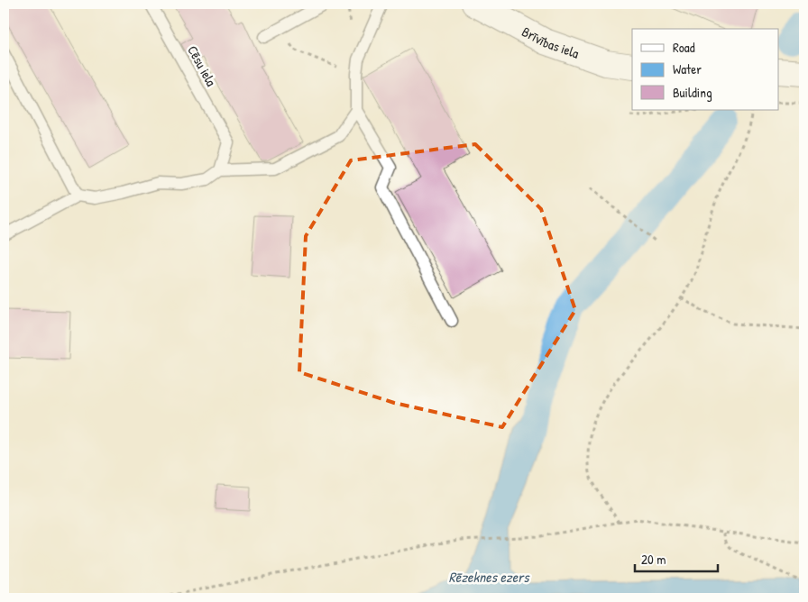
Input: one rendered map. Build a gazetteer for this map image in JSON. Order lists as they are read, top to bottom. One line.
{"streets":{"main road":["Brīvības iela"],"lane":["Cēsu iela"]},"water":["Rēzeknes ezers"],"legend":["Road","Water","Building"],"scale_bar":"20 m"}
